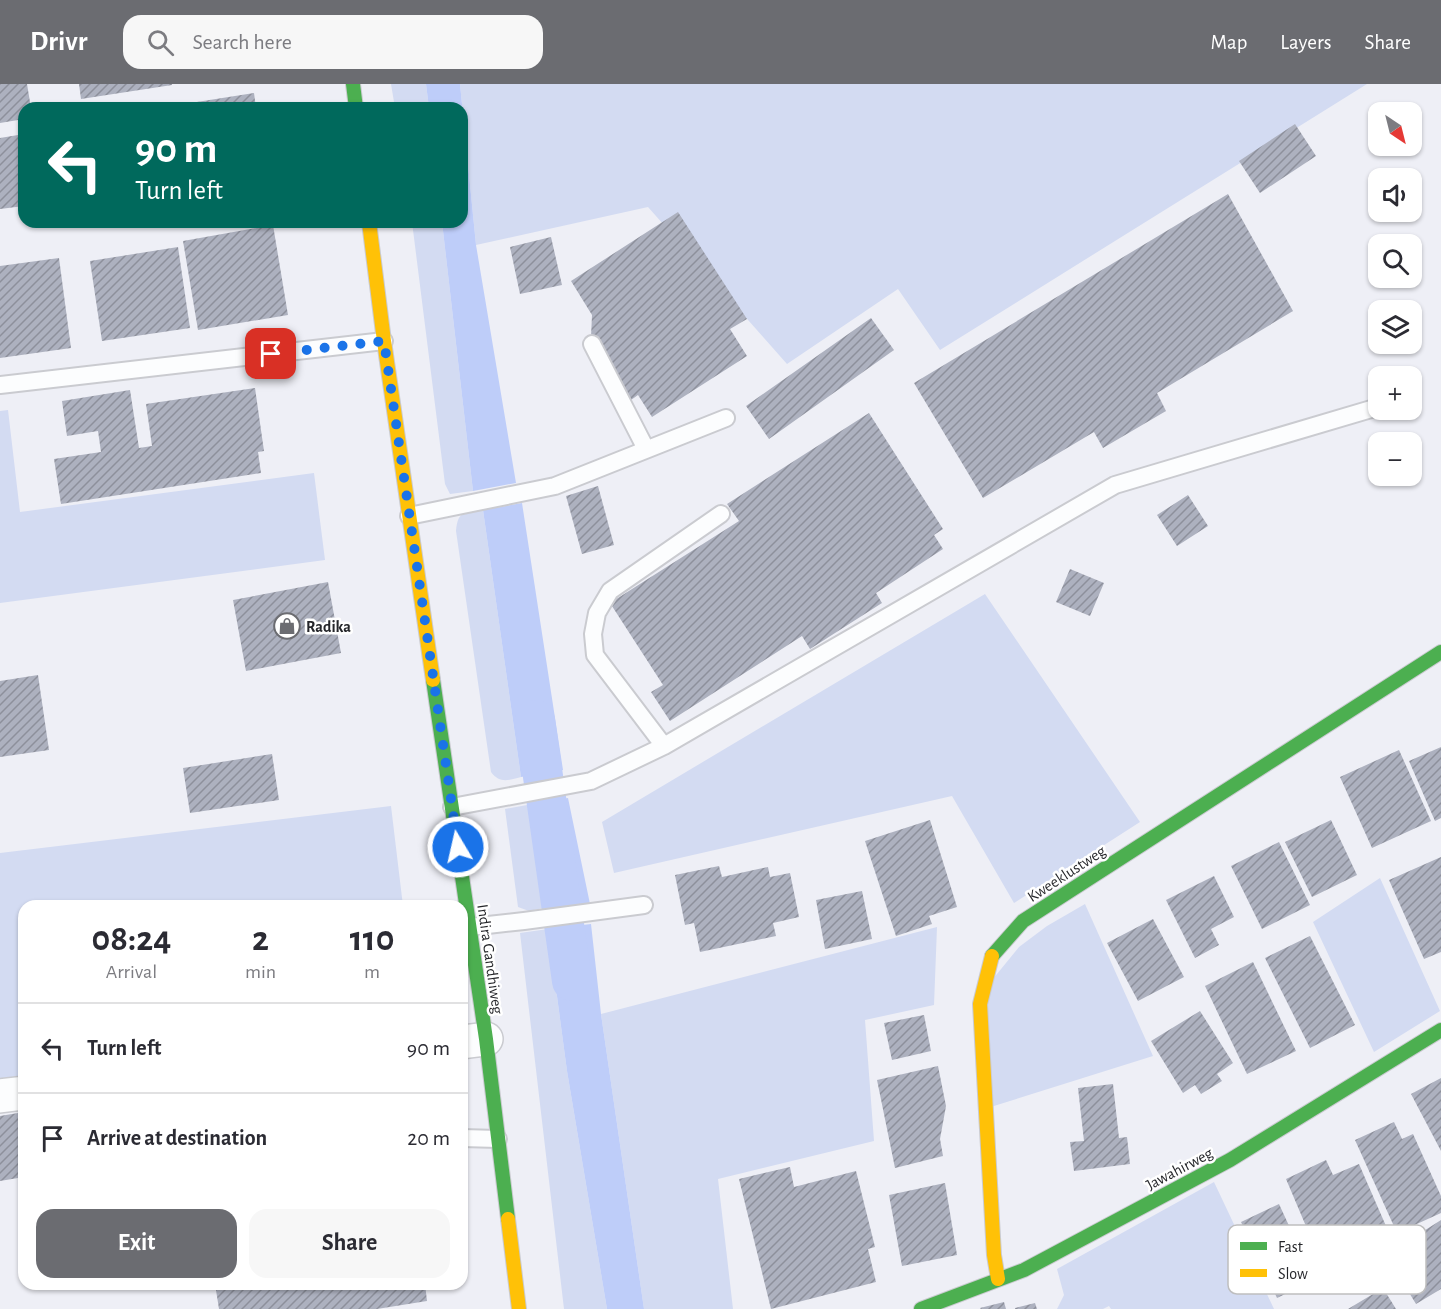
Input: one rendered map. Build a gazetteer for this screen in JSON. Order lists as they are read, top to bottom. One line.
{"streets":{"street":["Kweeklustweg","Indira Gandhiweg","Jawahirweg"]},"crossings":[["Kweeklustweg","Jawahirweg"]],"places":{"shop":["Radika"]},"legend":["Fast","Slow"],"north":"bottom right","page":{"header":"Drivr","search":"Search here","nav":["Map","Layers","Share"],"map_buttons":["+","−"],"turn":["90 m","Turn left"],"eta":["08:24","Arrival","2","min","110","m"],"list":[{"name":"Turn left","value":"90 m"},{"name":"Arrive at destination","value":"20 m"}],"buttons":["Exit","Share"]}}
